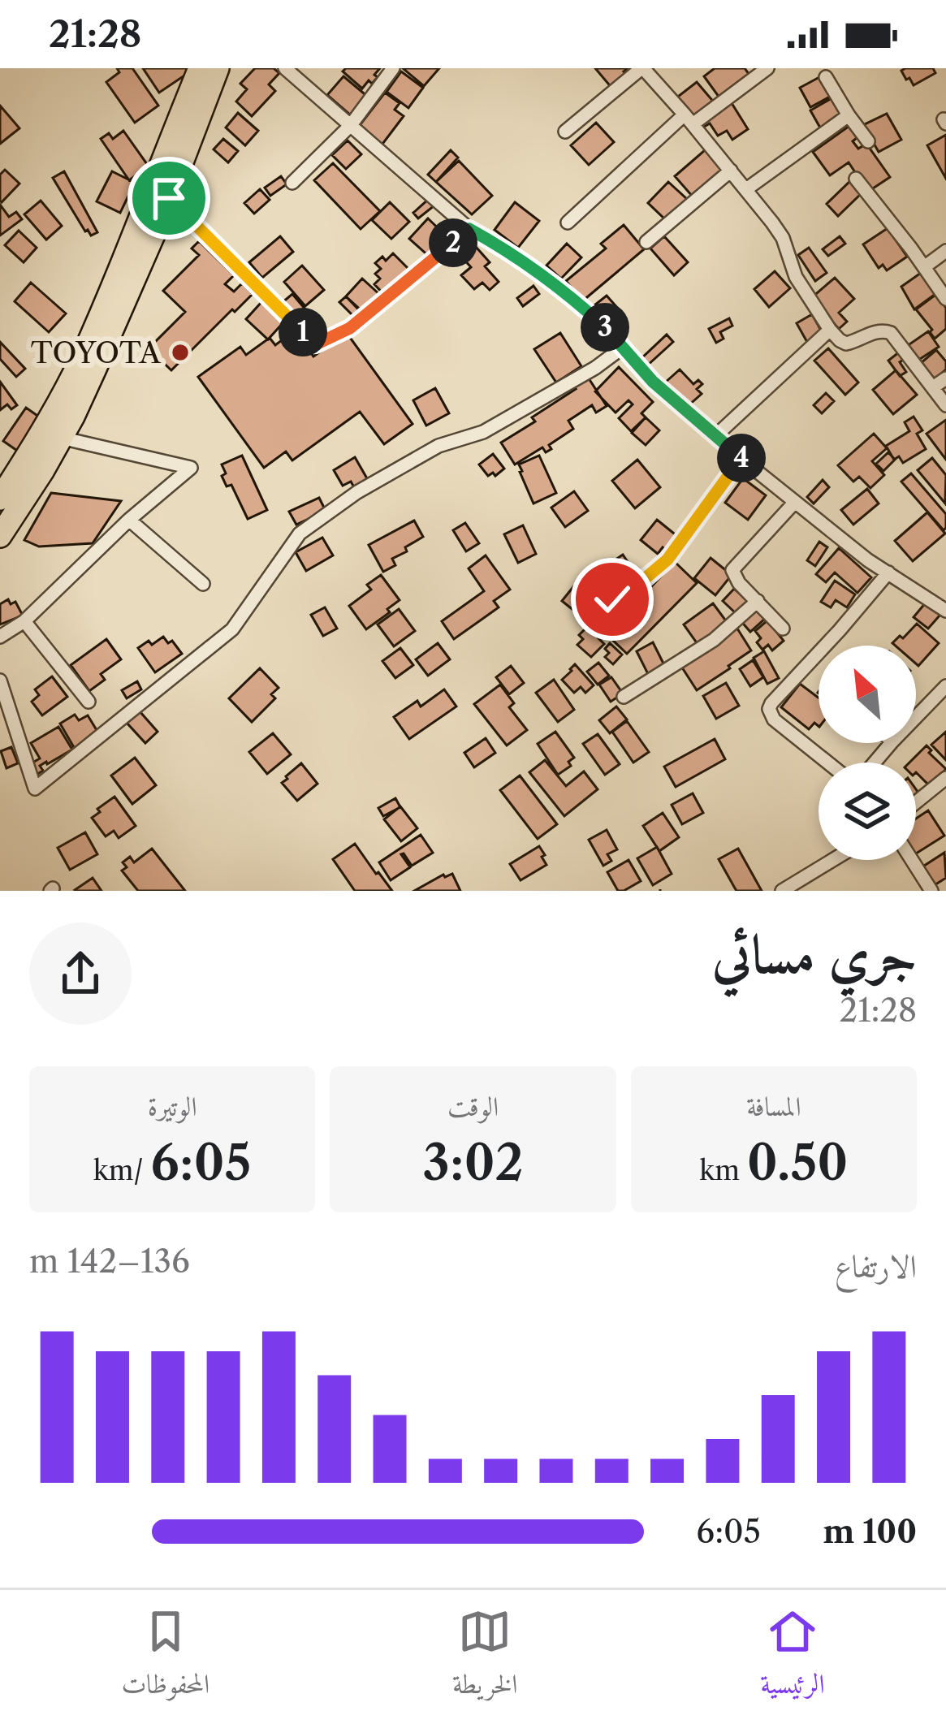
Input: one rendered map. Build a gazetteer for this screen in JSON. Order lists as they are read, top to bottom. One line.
{"places":["TOYOTA"],"north":"top left","page":{"status":"21:28","pins":["2","3","1","4"],"heading":["جري مسائي","21:28"],"stats":[["المسافة","0.50 km"],["الوقت","3:02"],["الوتيرة","6:05 /km"]],"chart":["الارتفاع","136–142 m"],"list":[{"name":"100 m","note":"6:05"}],"tabs":["الرئيسية","الخريطة","المحفوظات"]}}
